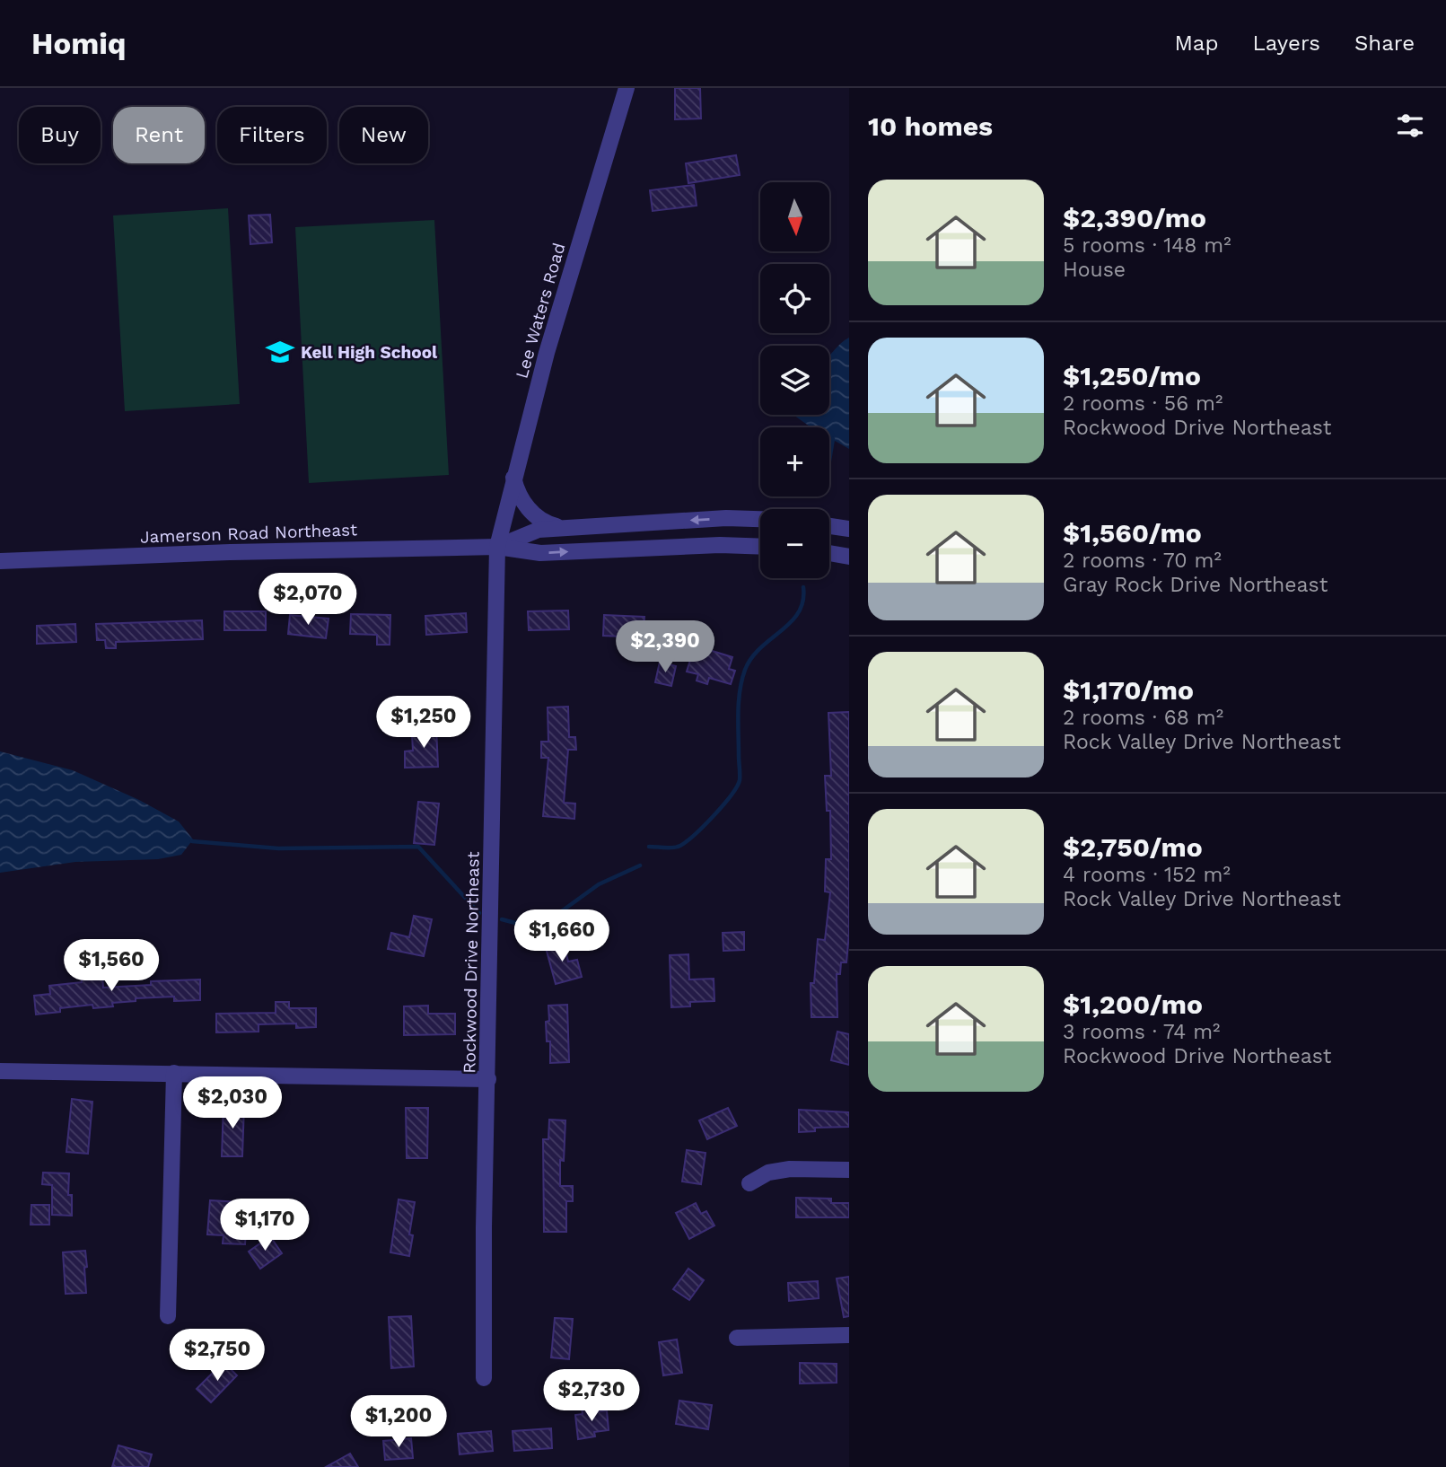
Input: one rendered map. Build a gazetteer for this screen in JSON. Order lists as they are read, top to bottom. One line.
{"streets":{"street":["Lee Waters Road","Jamerson Road Northeast","Rockwood Drive Northeast"]},"crossings":[["Lee Waters Road","Jamerson Road Northeast"],["Lee Waters Road","Rockwood Drive Northeast"],["Jamerson Road Northeast","Rockwood Drive Northeast"]],"places":{"school or university":["Kell High School"]},"north":"bottom","page":{"header":"Homiq","nav":["Map","Layers","Share"],"heading":"10 homes","chip":["Buy","Rent","Filters","New"],"list":[{"name":"$2,390/mo","note":"5 rooms · 148 m² · House"},{"name":"$1,250/mo","note":"2 rooms · 56 m² · Rockwood Drive Northeast"},{"name":"$1,560/mo","note":"2 rooms · 70 m² · Gray Rock Drive Northeast"},{"name":"$1,170/mo","note":"2 rooms · 68 m² · Rock Valley Drive Northeast"},{"name":"$2,750/mo","note":"4 rooms · 152 m² · Rock Valley Drive Northeast"},{"name":"$1,200/mo","note":"3 rooms · 74 m² · Rockwood Drive Northeast"}],"map_buttons":["+","−"],"price":["$2,070","$2,390","$1,250","$1,660","$1,560","$2,030","$1,170","$2,750","$2,730","$1,200"]}}
